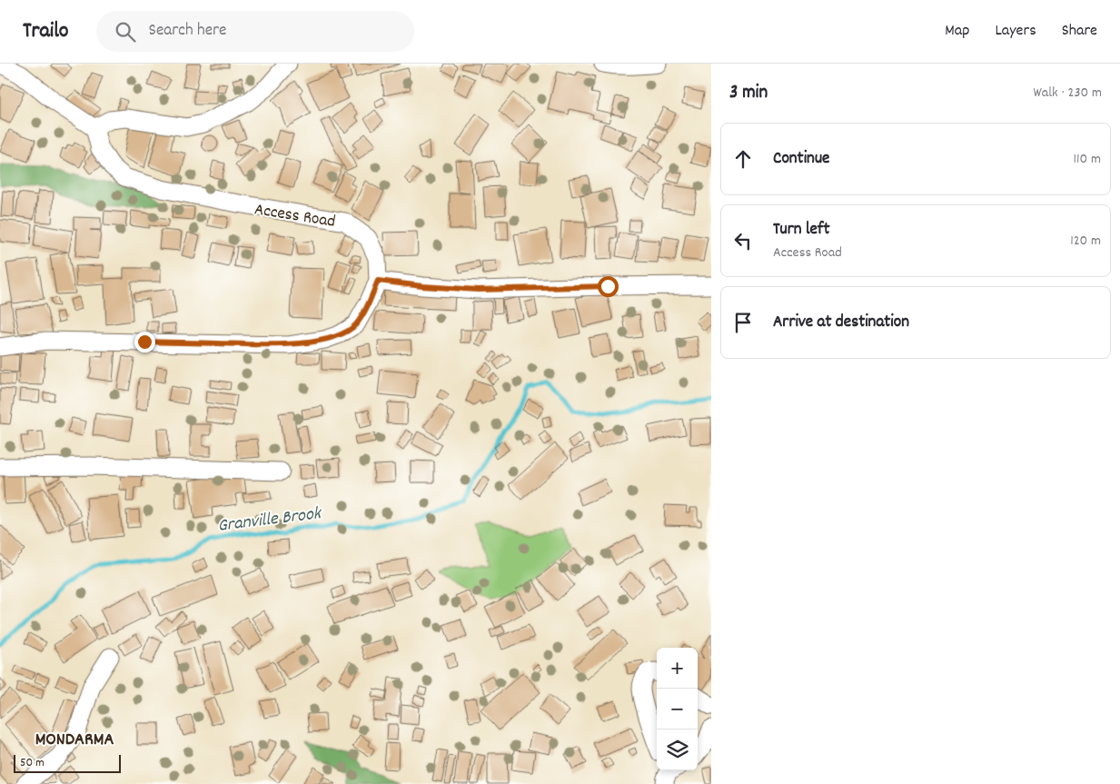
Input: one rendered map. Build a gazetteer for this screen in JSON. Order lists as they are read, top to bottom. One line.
{"streets":{"street":["Access Road"]},"districts":["MONDARMA"],"water":["Granville Brook"],"scale_bar":"50 m","page":{"header":"Trailo","search":"Search here","nav":["Map","Layers","Share"],"heading":["3 min","Walk · 230 m"],"list":[["Continue","110 m"],["Turn left","Access Road","120 m"],"Arrive at destination"],"map_buttons":["+","−"],"scale":"50 m"}}
